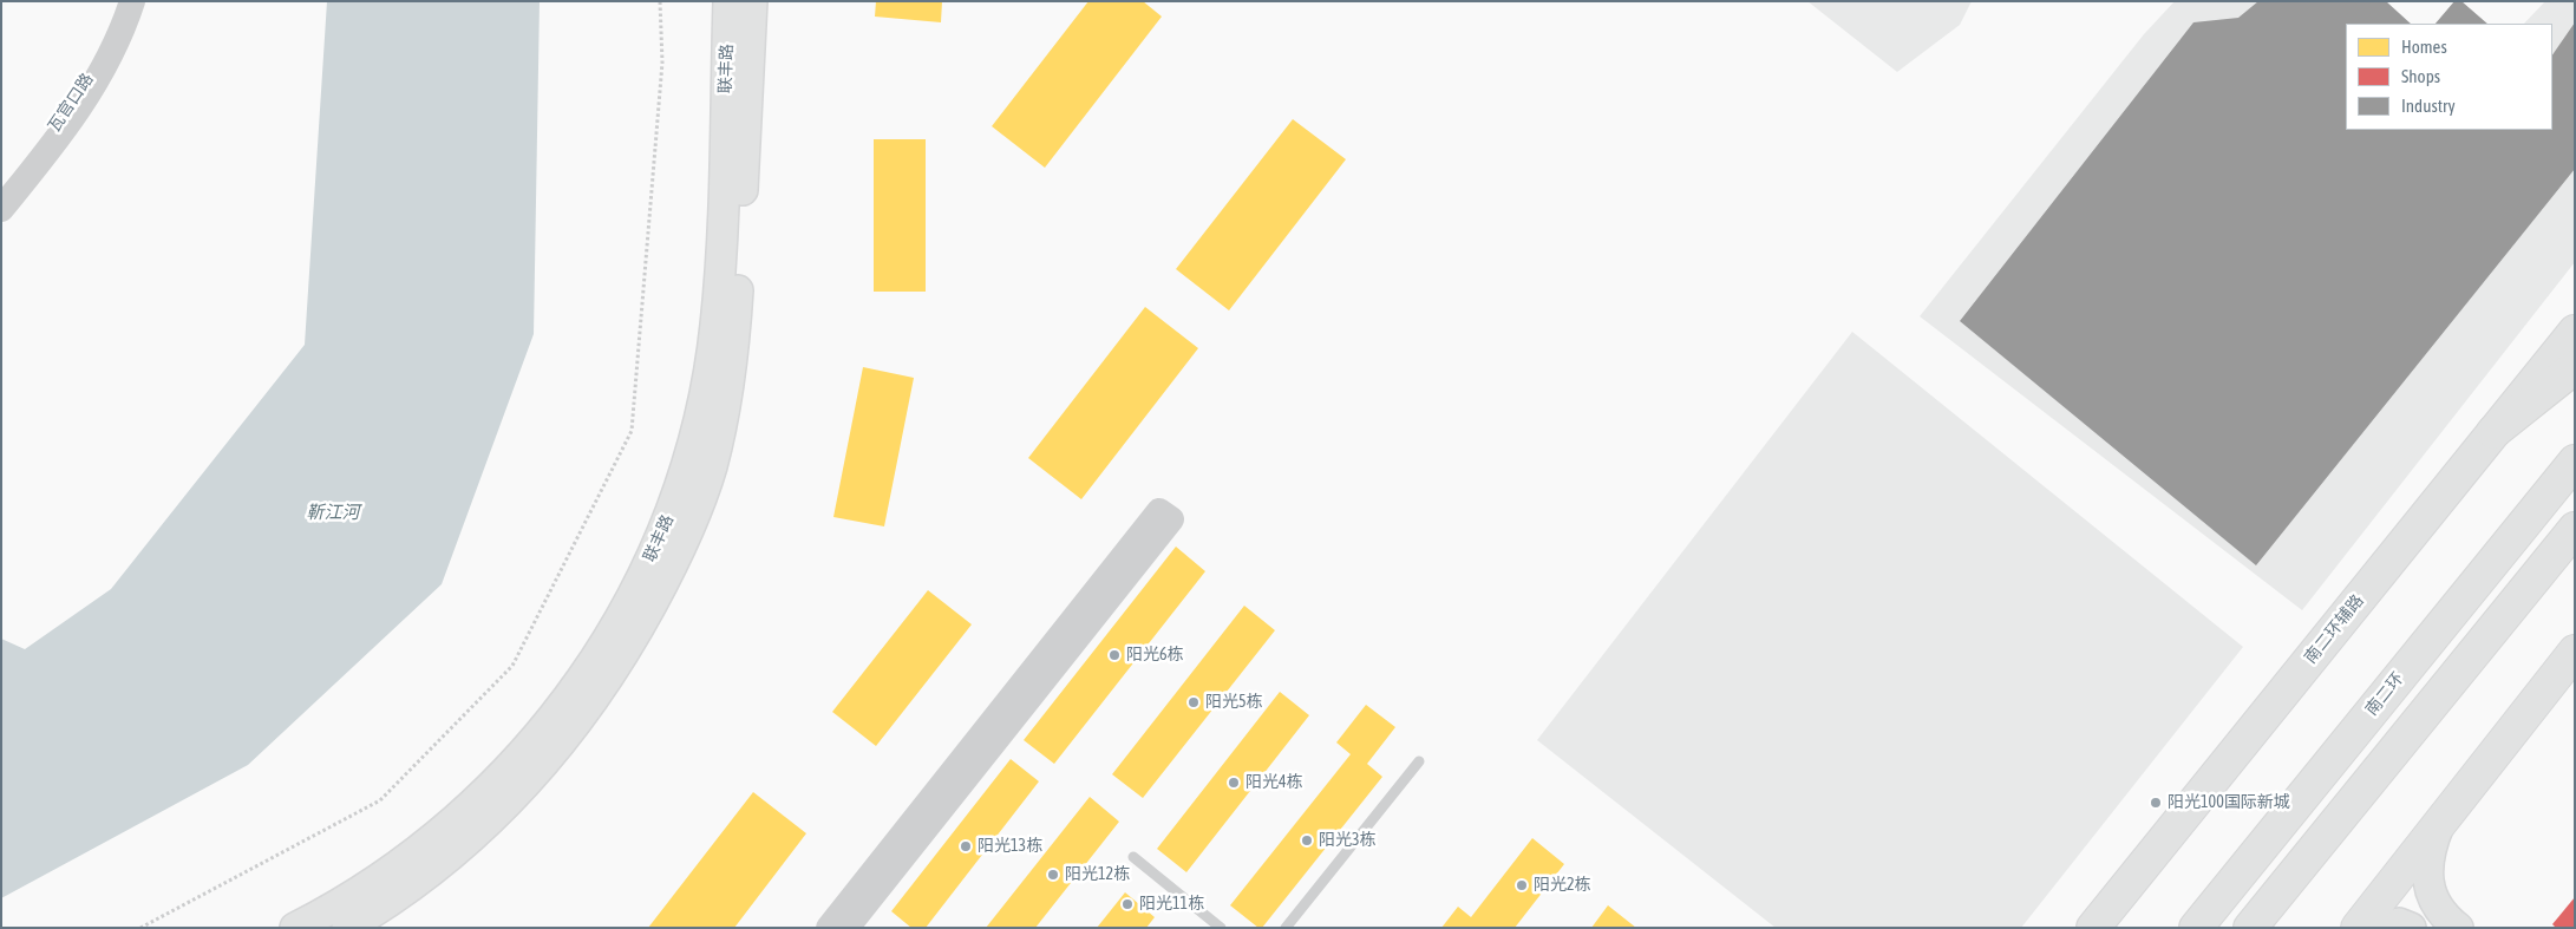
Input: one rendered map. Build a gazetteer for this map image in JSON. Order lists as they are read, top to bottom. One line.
{"streets":{"main road":["联丰路","南二环辅路","南二环"],"street":["瓦官口路"]},"water":["靳江河"],"places":["阳光6栋","阳光5栋","阳光4栋","阳光100国际新城","阳光3栋","阳光13栋","阳光12栋","阳光2栋","阳光11栋"],"legend":["Homes","Shops","Industry"]}
